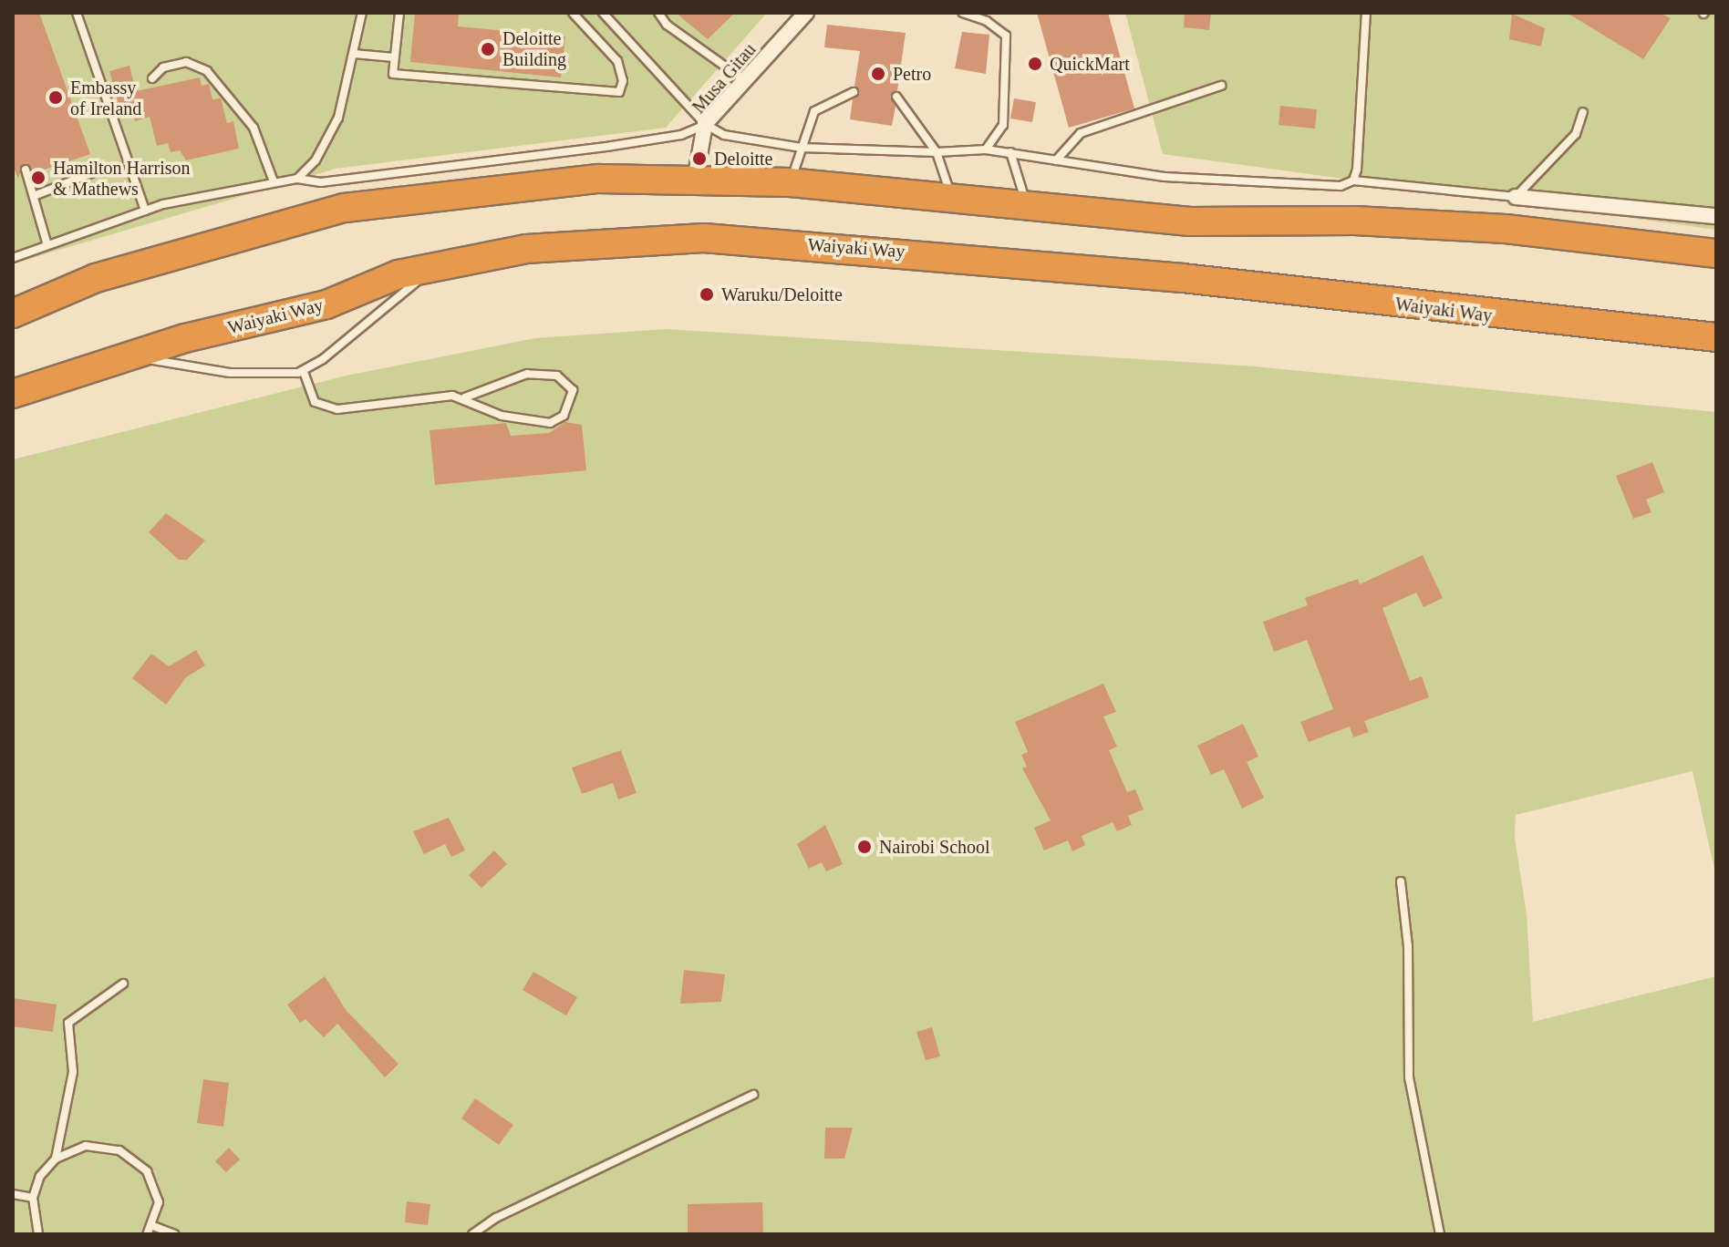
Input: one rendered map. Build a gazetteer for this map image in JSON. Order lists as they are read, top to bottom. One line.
{"streets":{"highway":["Waiyaki Way"],"street":["Musa Gitau"]},"places":["Deloitte Building","QuickMart","Petro","Embassy of Ireland","Deloitte","Hamilton Harrison & Mathews","Waruku/Deloitte","Nairobi School"]}
